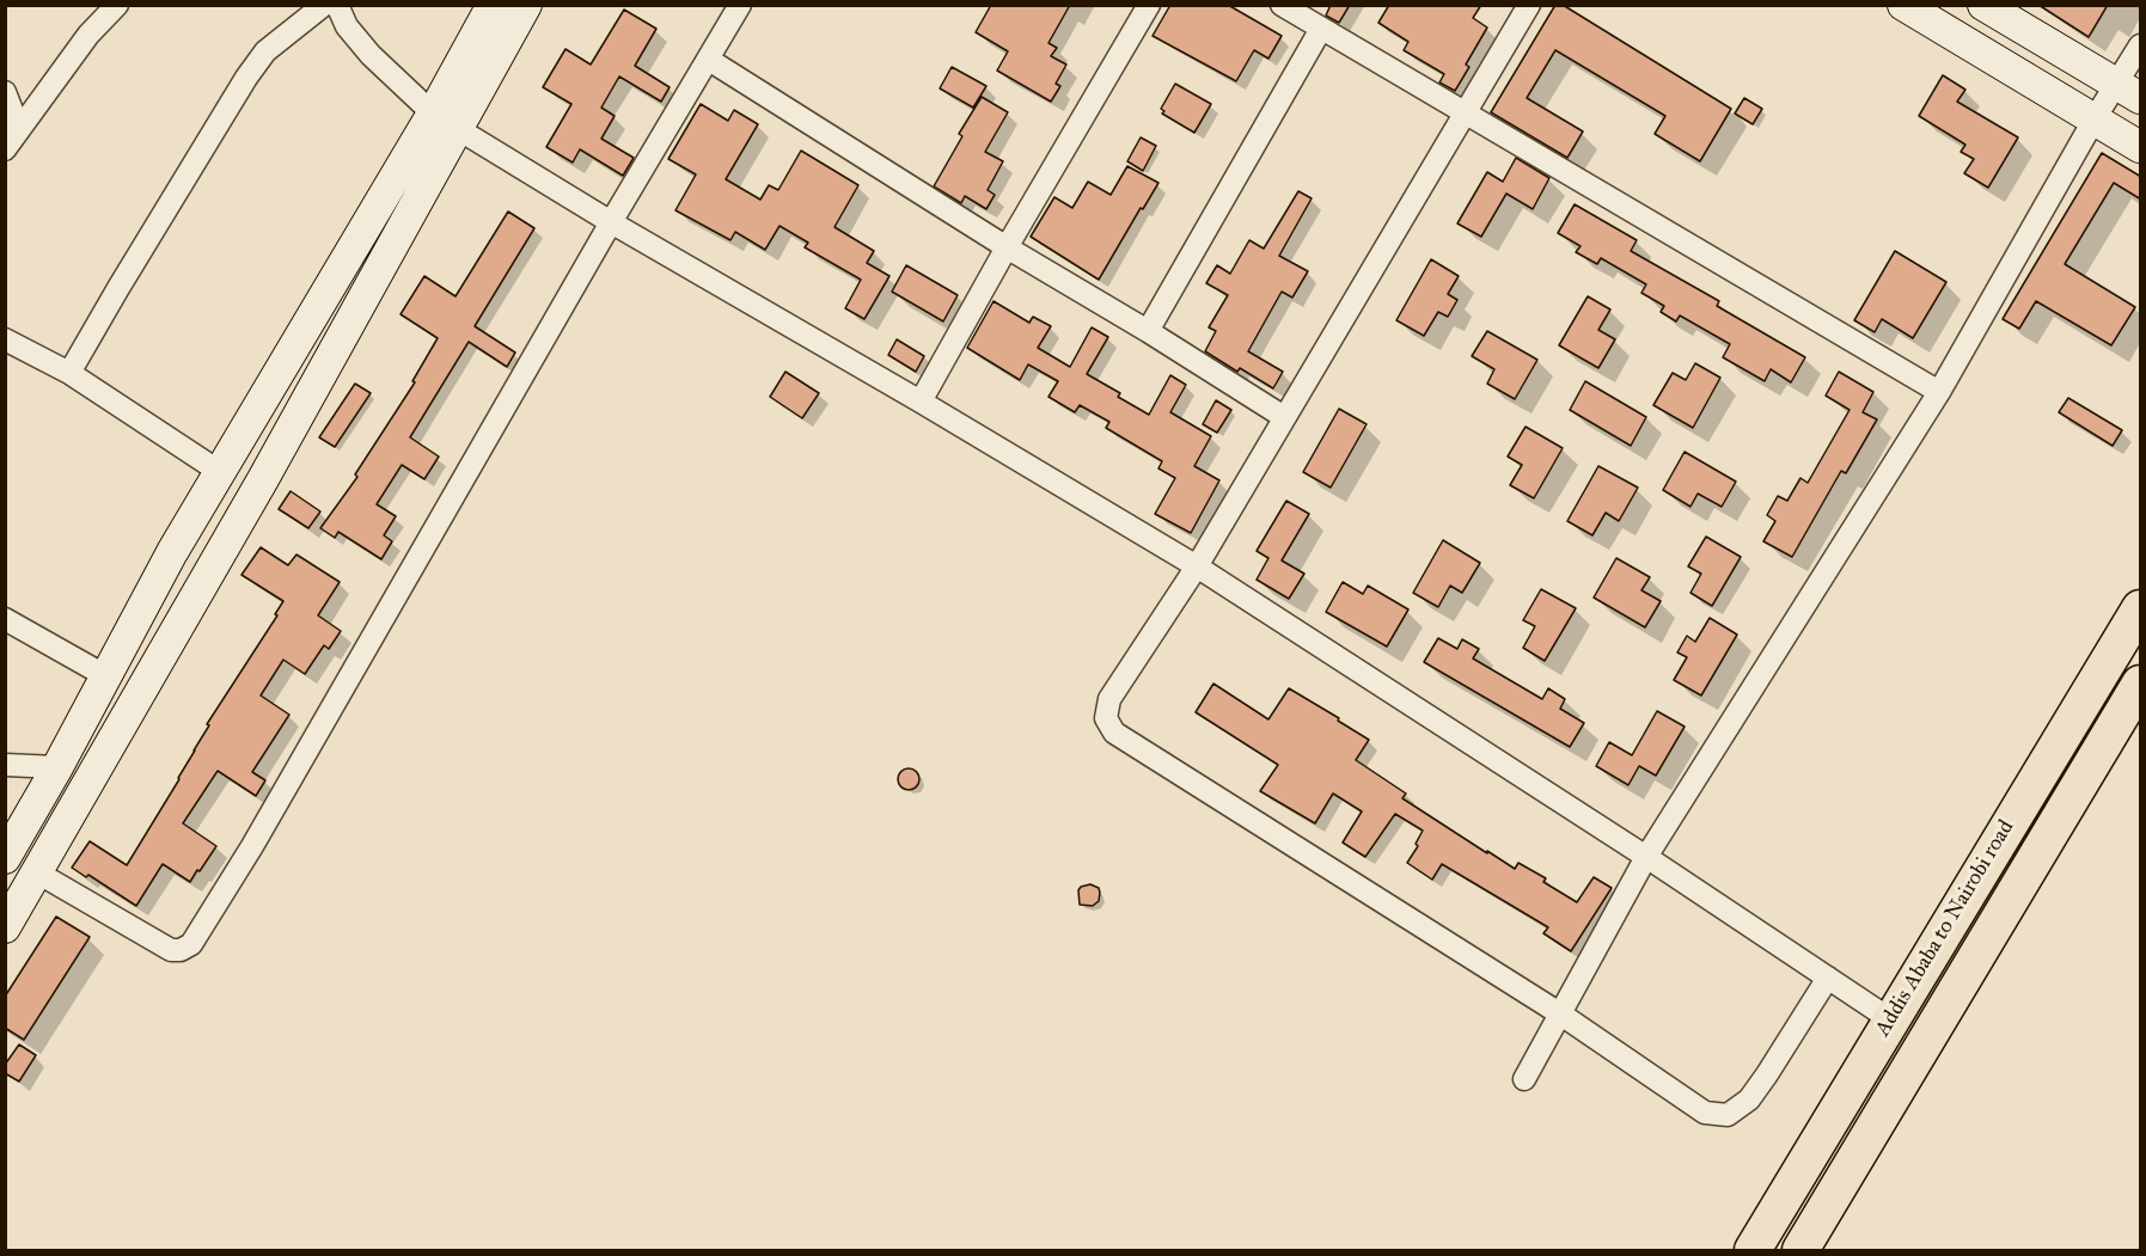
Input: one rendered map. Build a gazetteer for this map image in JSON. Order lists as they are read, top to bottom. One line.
{"streets":{"highway":["Addis Ababa to Nairobi road"]}}
